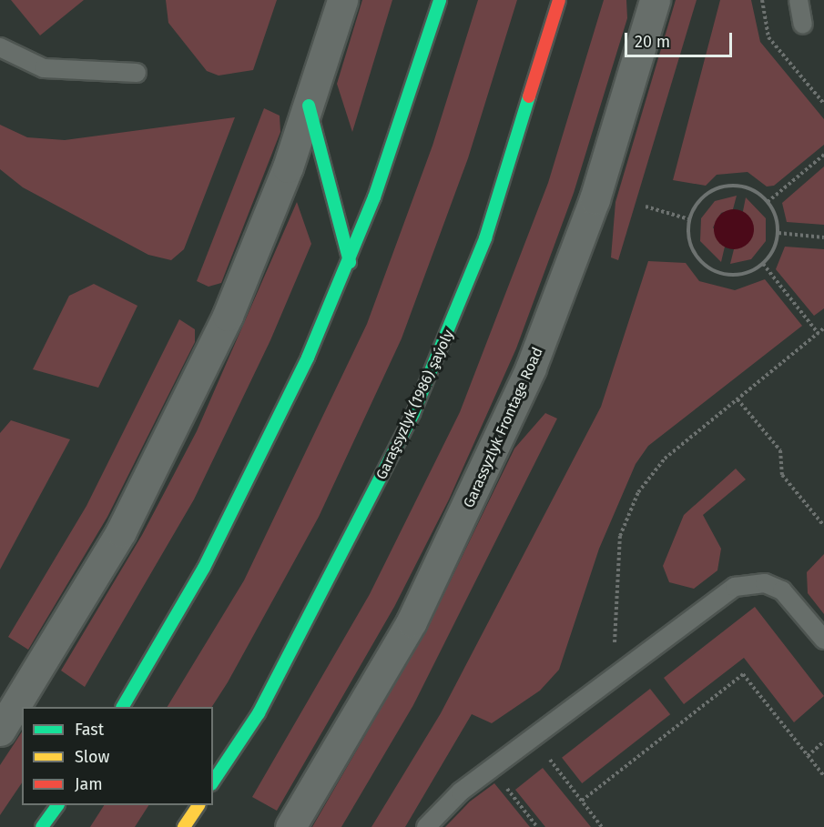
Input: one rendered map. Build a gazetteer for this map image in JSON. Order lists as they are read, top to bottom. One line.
{"streets":{"main road":["Garaşsyzlyk (1986) şaýoly"],"street":["Garassyzlyk Frontage Road"]},"legend":["Fast","Slow","Jam"],"scale_bar":"20 m"}
